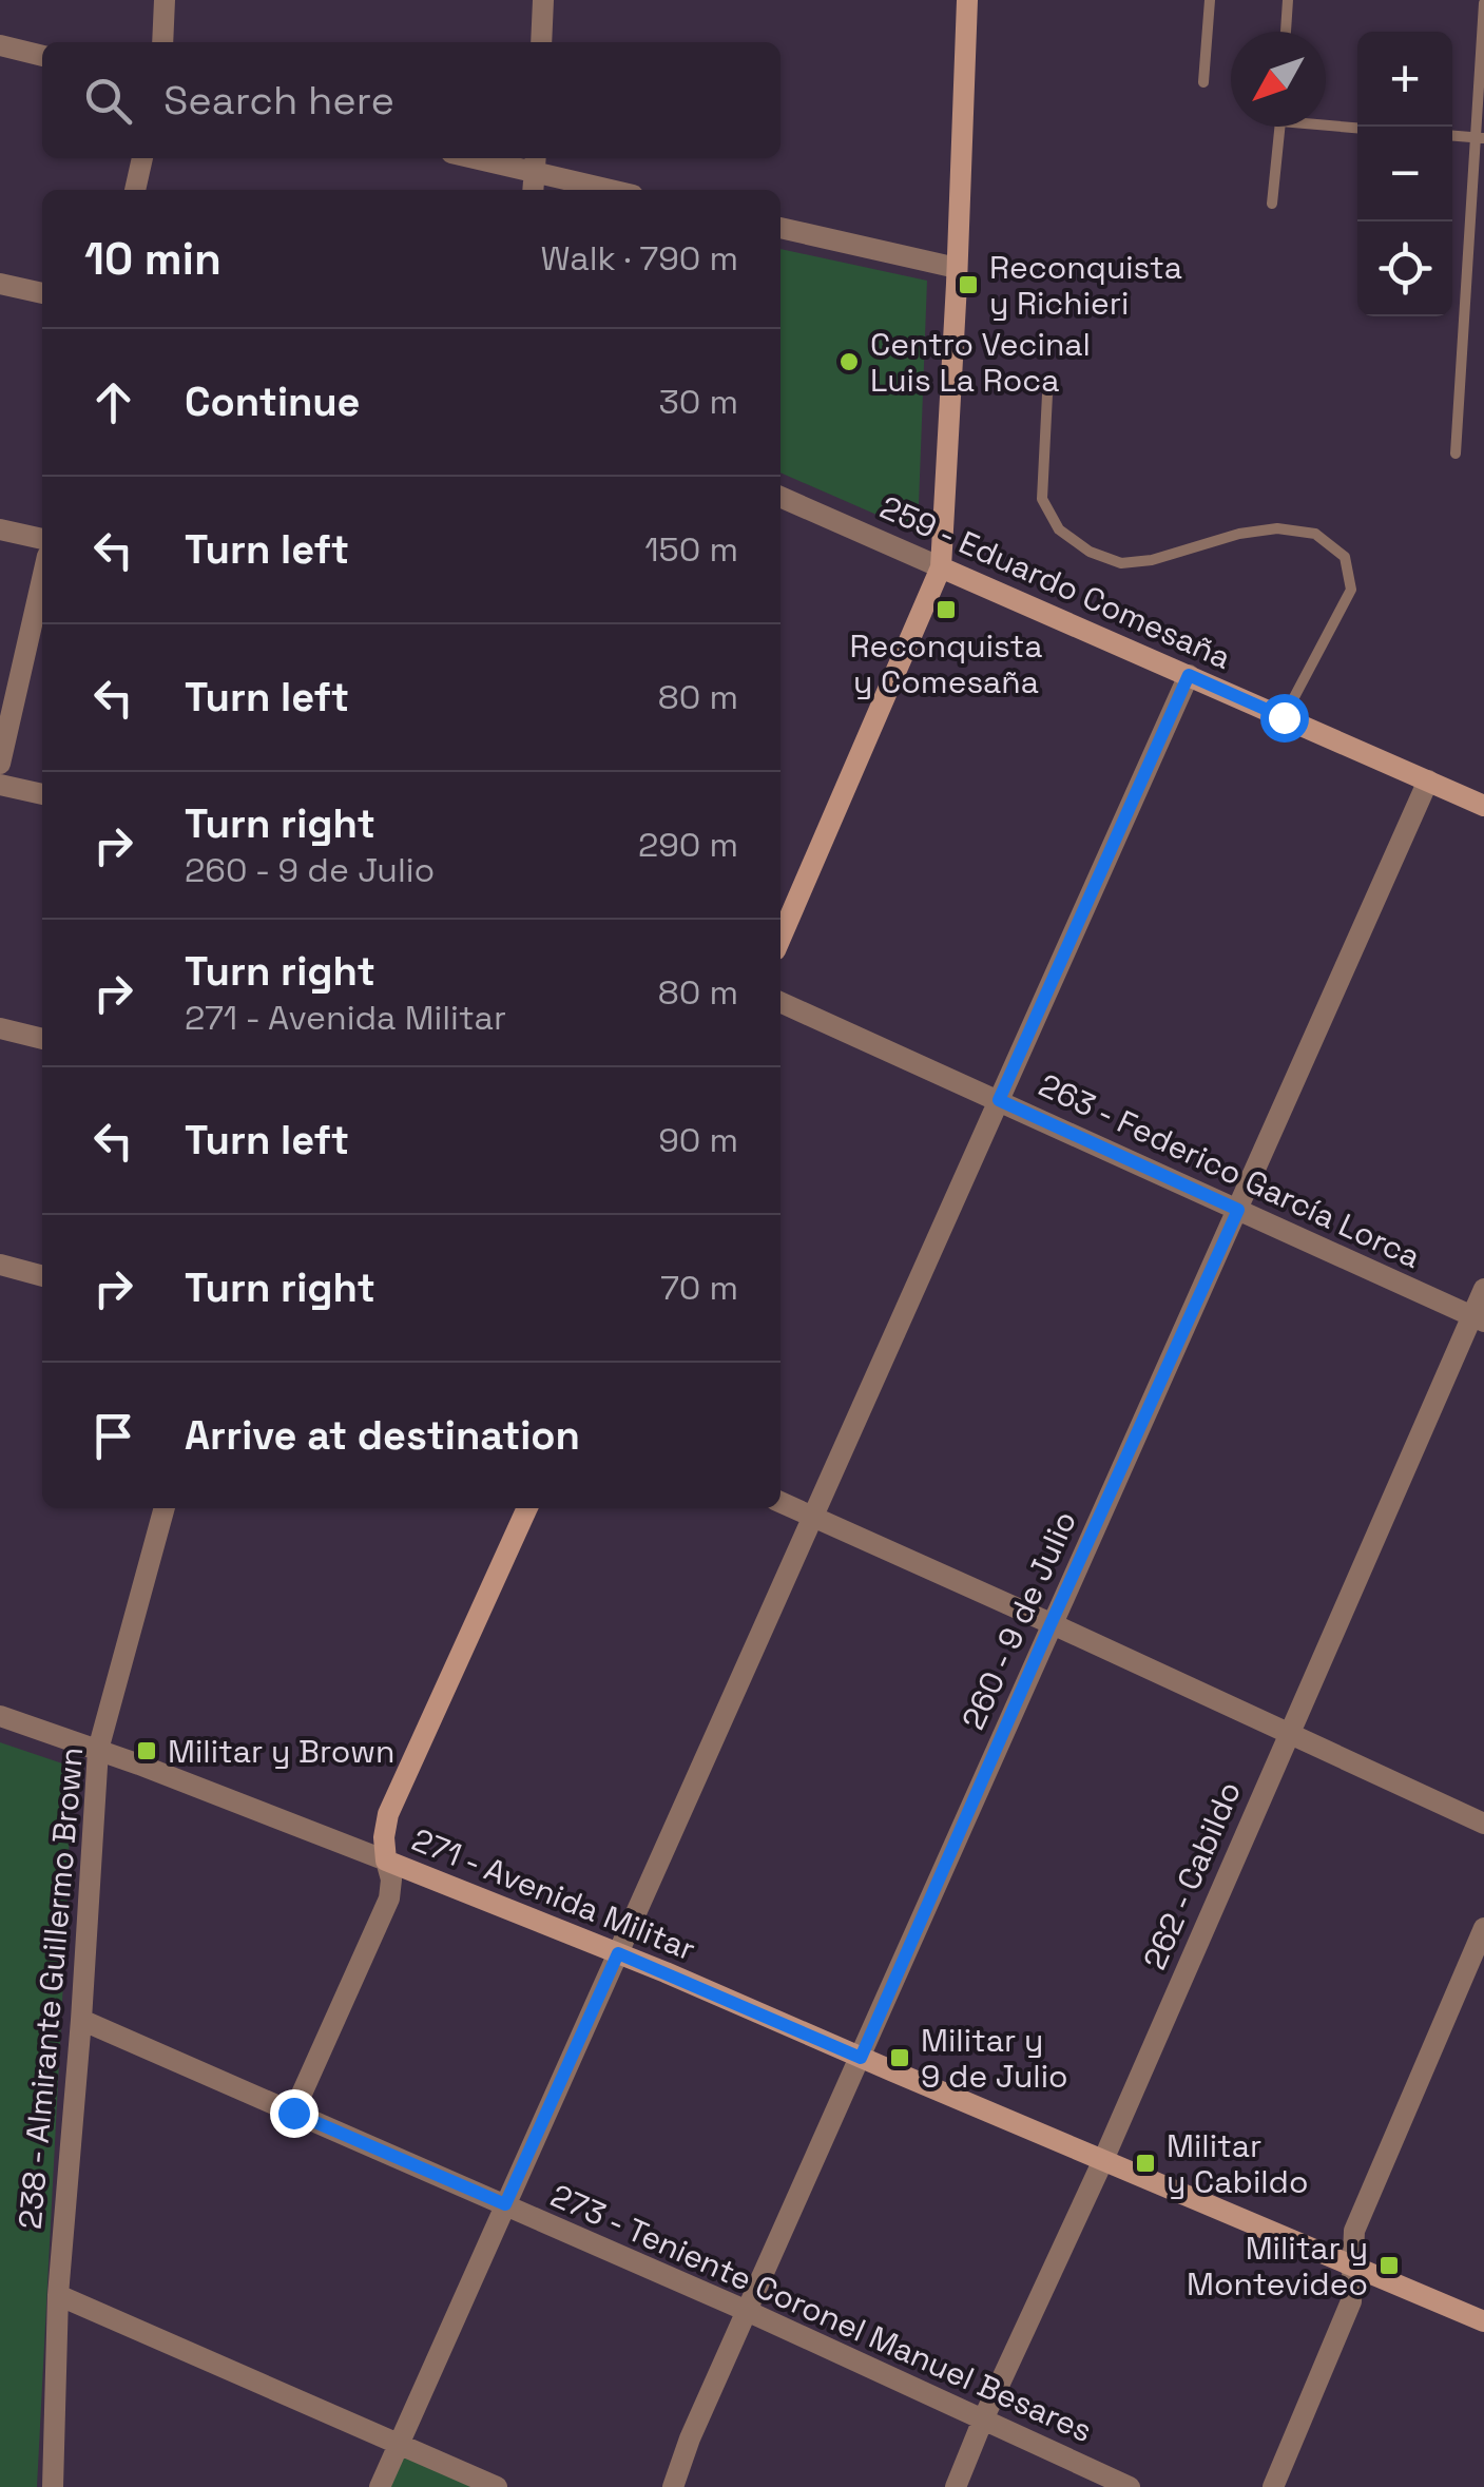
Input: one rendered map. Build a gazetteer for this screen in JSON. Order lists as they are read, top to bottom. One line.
{"streets":{"street":["259 - Eduardo Comesaña","263 - Federico García Lorca","260 - 9 de Julio","262 - Cabildo","271 - Avenida Militar","238 - Almirante Guillermo Brown","273 - Teniente Coronel Manuel Besares"]},"crossings":[["259 - Eduardo Comesaña","260 - 9 de Julio"],["263 - Federico García Lorca","260 - 9 de Julio"],["263 - Federico García Lorca","262 - Cabildo"],["260 - 9 de Julio","271 - Avenida Militar"],["260 - 9 de Julio","273 - Teniente Coronel Manuel Besares"],["262 - Cabildo","271 - Avenida Militar"],["262 - Cabildo","273 - Teniente Coronel Manuel Besares"],["271 - Avenida Militar","238 - Almirante Guillermo Brown"],["238 - Almirante Guillermo Brown","273 - Teniente Coronel Manuel Besares"]],"places":{"transit":["Reconquista y Richieri","Reconquista y Comesaña","Militar y Brown","Militar y 9 de Julio","Militar y Cabildo","Militar y Montevideo"],"other":["Centro Vecinal Luis La Roca"]},"north":"bottom left","page":{"map_buttons":["+","−"],"search":"Search here","heading":["10 min","Walk · 790 m"],"list":[["Continue","30 m"],["Turn left","150 m"],["Turn left","80 m"],["Turn right","260 - 9 de Julio","290 m"],["Turn right","271 - Avenida Militar","80 m"],["Turn left","90 m"],["Turn right","70 m"],"Arrive at destination"]}}
